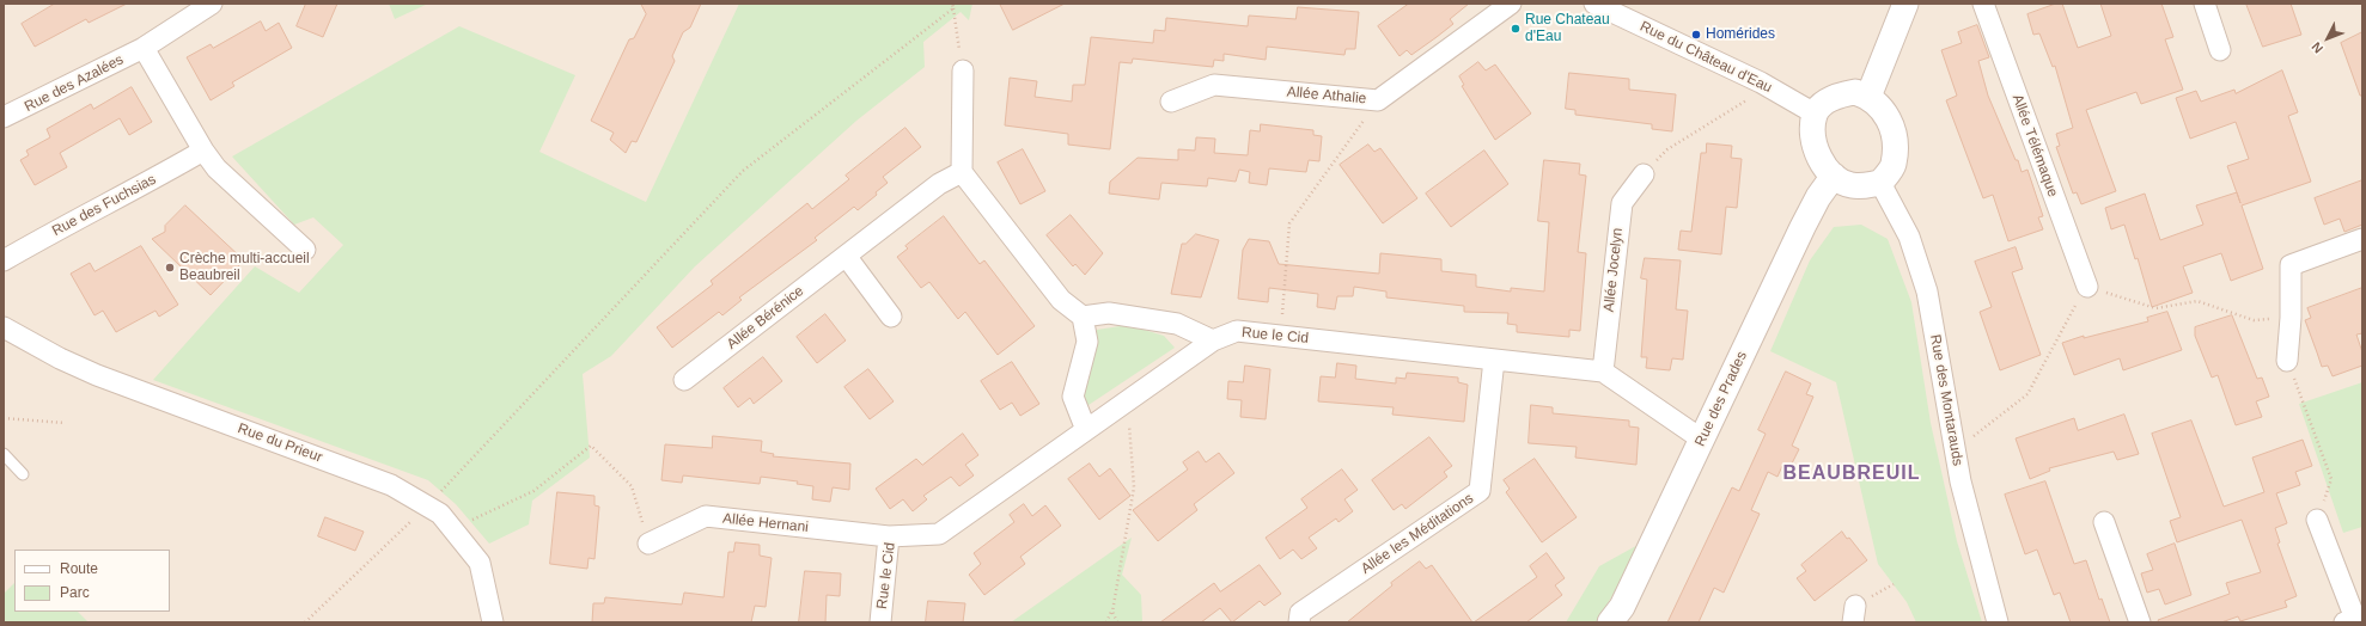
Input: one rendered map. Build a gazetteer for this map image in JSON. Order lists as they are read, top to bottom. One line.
{"streets":{"street":["Rue du Château d'Eau","Rue des Azalées","Allée Athalie","Allée Télémaque","Rue des Fuchsias","Allée Jocelyn","Allée Bérénice","Rue le Cid","Rue des Prades","Rue des Montarauds","Rue du Prieur","Allée Hernani","Allée les Méditations"]},"crossings":[["Rue du Château d'Eau","Rue des Prades"],["Rue du Château d'Eau","Rue des Montarauds"],["Allée Jocelyn","Rue le Cid"],["Rue le Cid","Rue des Prades"],["Rue le Cid","Allée Hernani"],["Rue le Cid","Allée les Méditations"],["Rue des Prades","Rue des Montarauds"]],"districts":["BEAUBREUIL"],"places":["Rue Chateau d'Eau","Homérides","Crèche multi-accueil Beaubreil"],"legend":["Route","Parc"],"north":"bottom left"}
